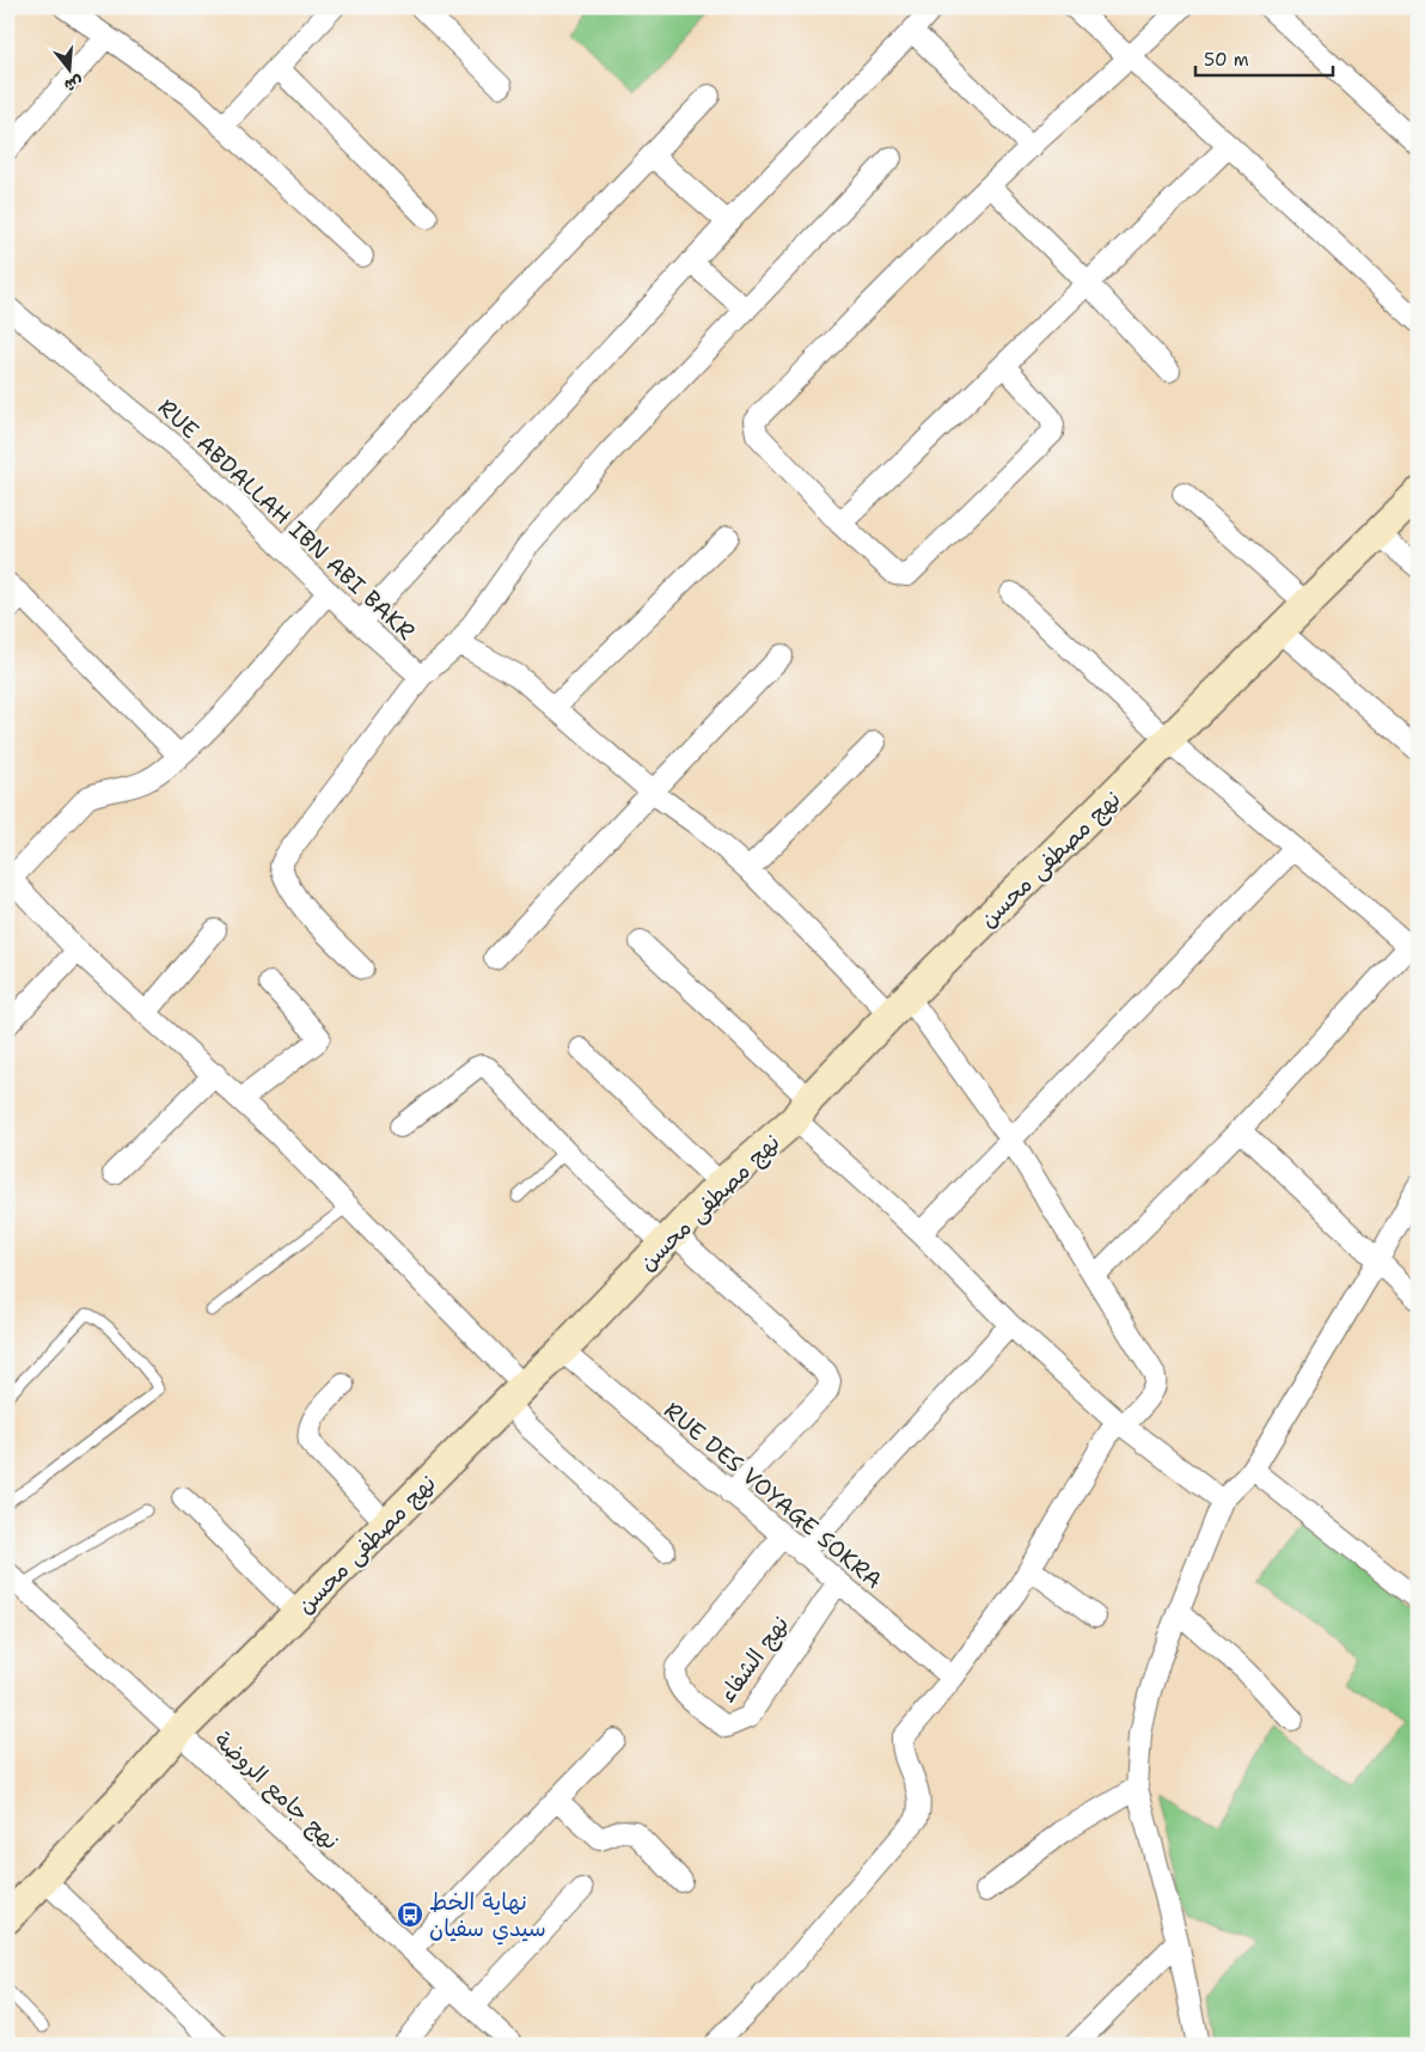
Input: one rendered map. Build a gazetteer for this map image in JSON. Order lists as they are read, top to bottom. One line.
{"streets":{"main road":["نهج مصطفى محسن"],"street":["RUE ABDALLAH IBN ABI BAKR","RUE DES VOYAGE SOKRA","نهج الشفاء","نهج جامع الروضة"]},"crossings":[["نهج مصطفى محسن","RUE DES VOYAGE SOKRA"],["نهج مصطفى محسن","نهج جامع الروضة"],["RUE DES VOYAGE SOKRA","نهج الشفاء"]],"places":{"bus stop":["نهاية الخط سيدي سفيان"]},"scale_bar":"50 m","north":"bottom"}
